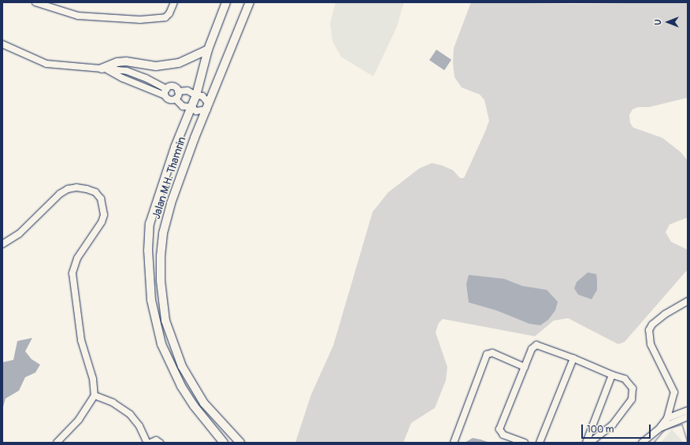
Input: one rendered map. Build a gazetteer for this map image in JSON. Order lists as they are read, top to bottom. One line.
{"streets":{"main road":["Jalan M.H. Thamrin"]},"scale_bar":"100 m","north":"left"}
